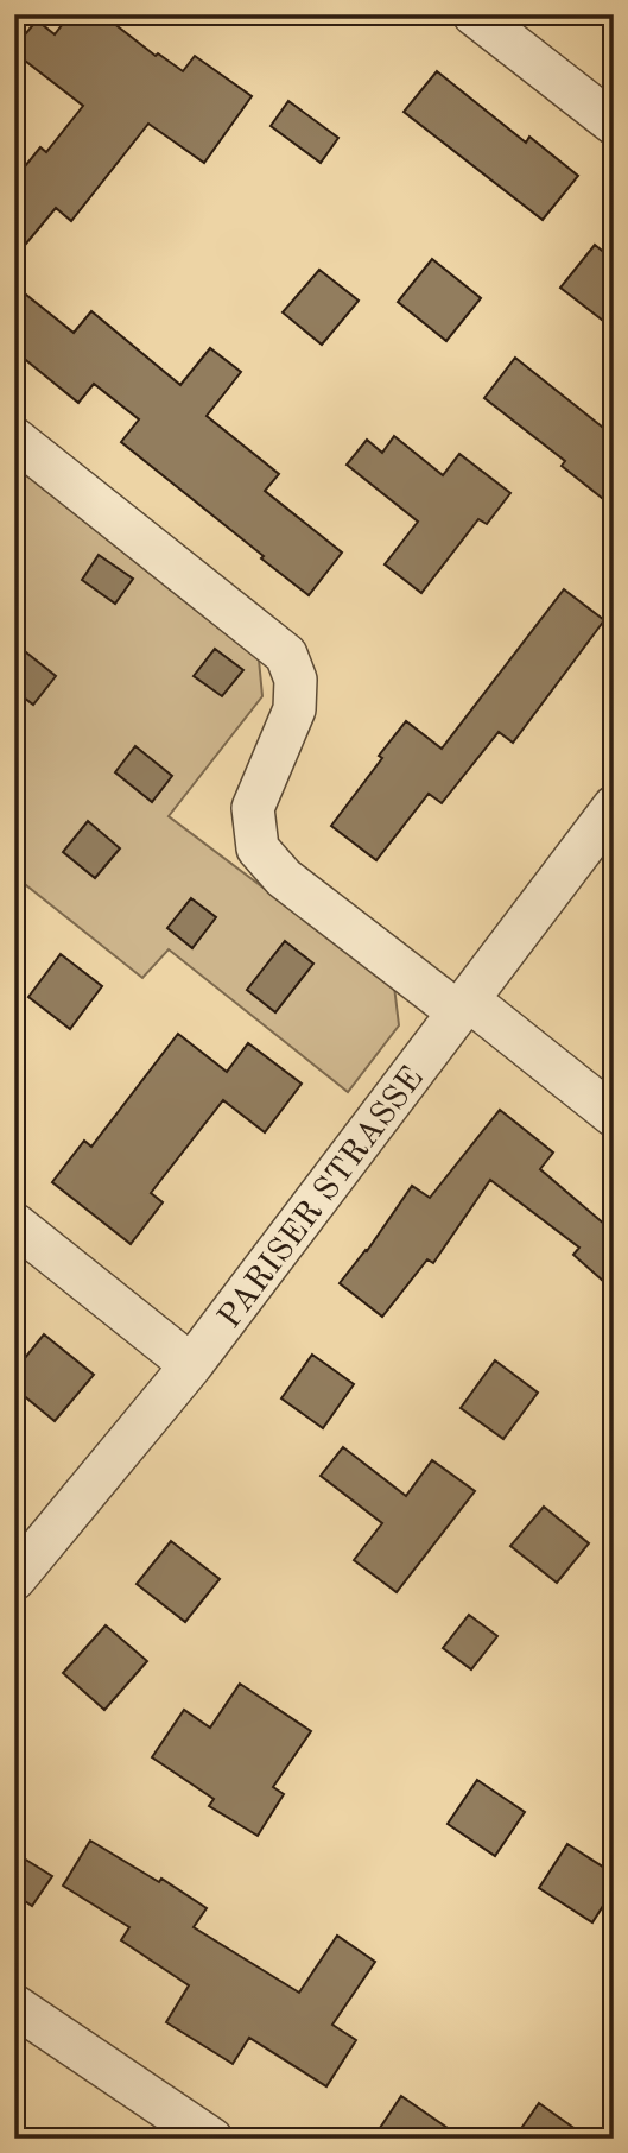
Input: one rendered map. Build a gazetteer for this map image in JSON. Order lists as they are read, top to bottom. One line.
{"streets":{"street":["PARISER STRASSE"]}}
